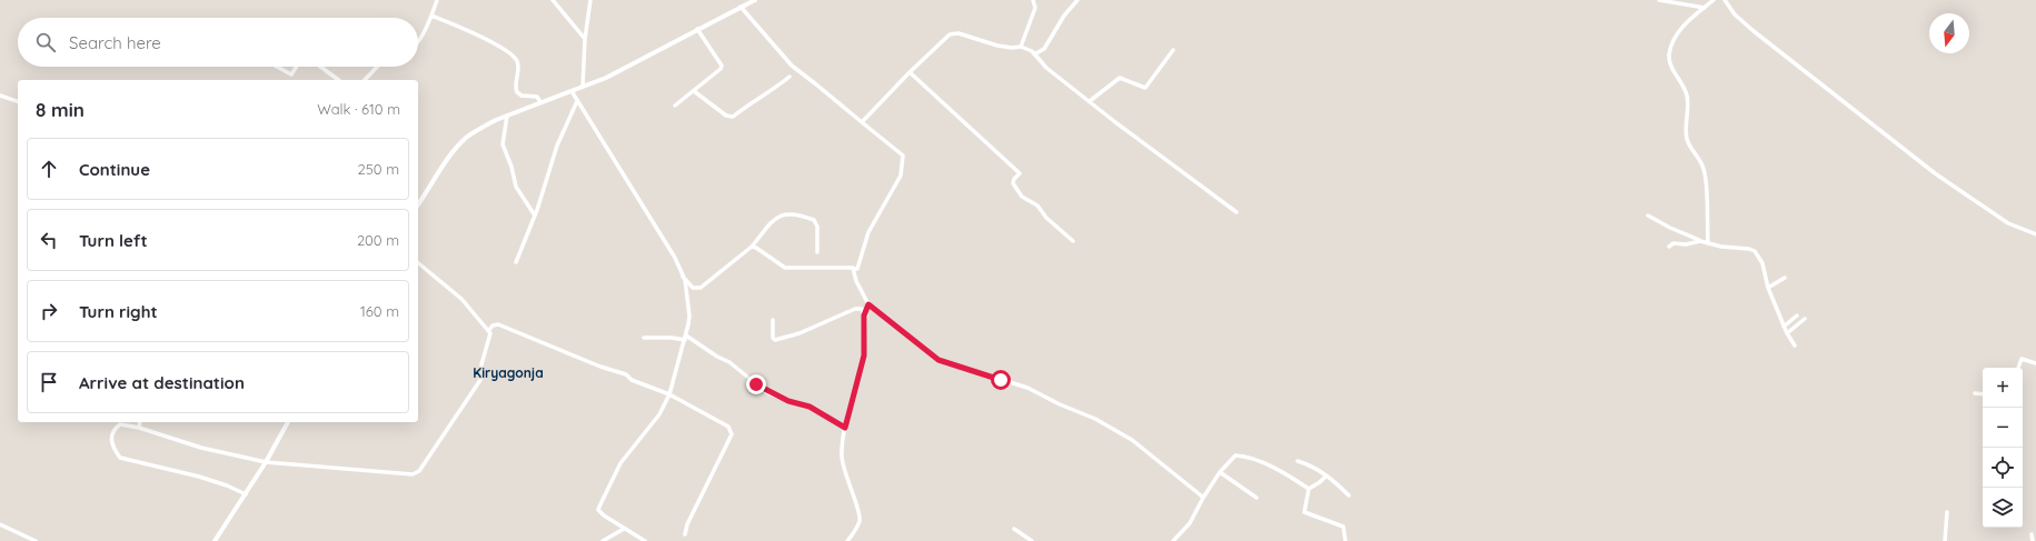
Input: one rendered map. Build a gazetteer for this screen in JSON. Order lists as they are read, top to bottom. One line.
{"districts":["Kiryagonja"],"north":"bottom","page":{"search":"Search here","heading":["8 min","Walk · 610 m"],"list":[["Continue","250 m"],["Turn left","200 m"],["Turn right","160 m"],"Arrive at destination"],"map_buttons":["+","−"]}}
